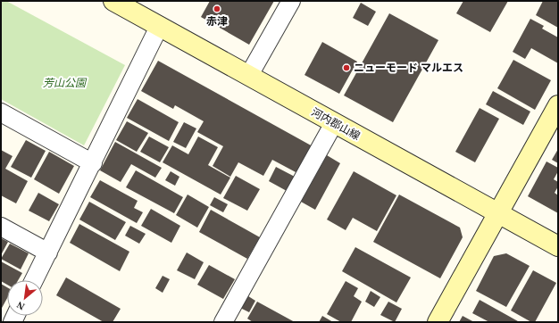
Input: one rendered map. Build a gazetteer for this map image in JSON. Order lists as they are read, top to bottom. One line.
{"streets":{"main road":["河内郡山線"]},"parks":["芳山公園"],"places":["赤津","ニューモード マルエス"],"north":"bottom left"}
